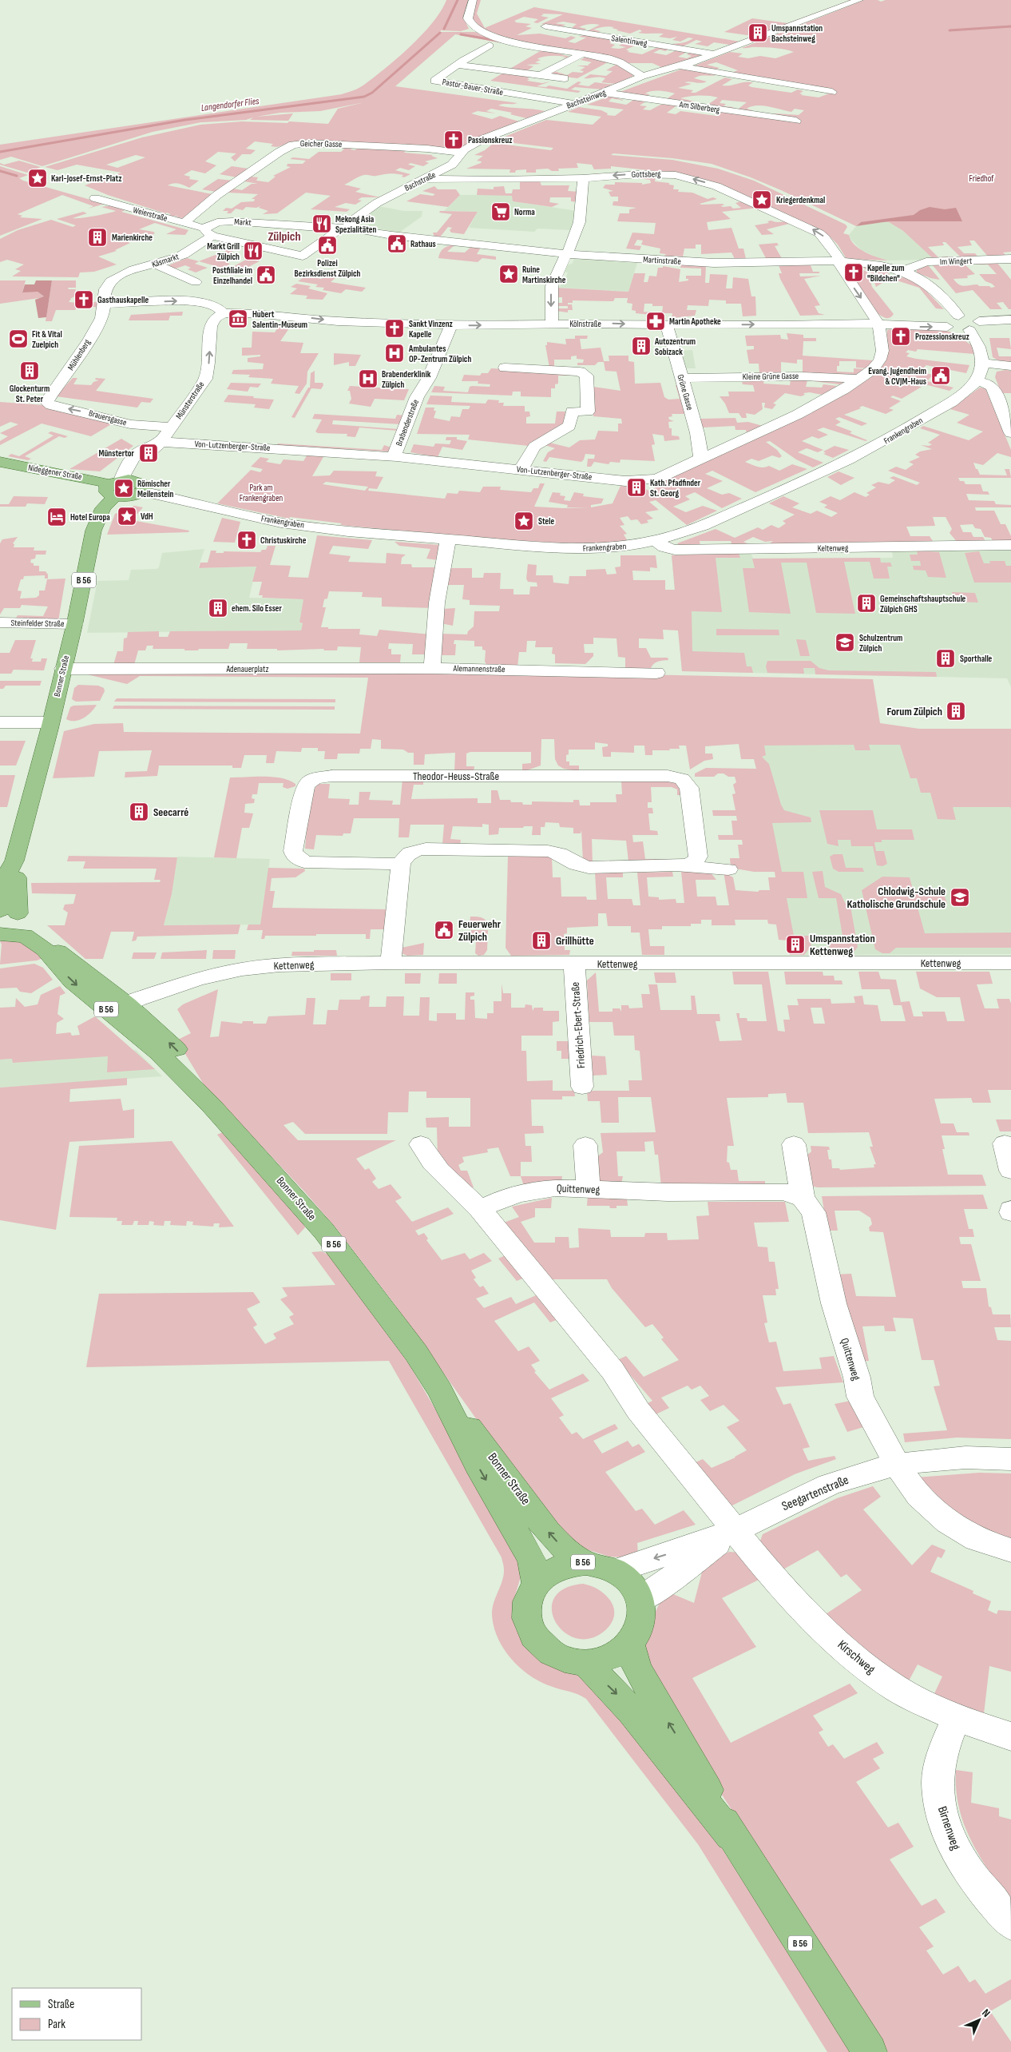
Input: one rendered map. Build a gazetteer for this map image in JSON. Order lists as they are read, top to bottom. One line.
{"streets":{"main road":["Nideggener Straße","B 56","Bonner Straße"],"street":["Salentinweg","Pastor-Bauer-Straße","Bachsteinweg","Am Silberberg","Geicher Gasse","Gottsberg","Bachstraße","Weierstraße","Markt","Käsmarkt","Martinstraße","Im Wingert","Kölnstraße","Mühlenberg","Kleine Grüne Gasse","Grüne Gasse","Münsterstraße","Brauersgasse","Brabenderstraße","Frankengraben","Von-Lutzenberger-Straße","Keltenweg","Steinfelder Straße","Adenauerplatz","Alemannenstraße","Theodor-Heuss-Straße","Kettenweg","Friedrich-Ebert-Straße","Quittenweg","Seegartenstraße","Kirschweg","Birnenweg"]},"crossings":[["Salentinweg","Bachsteinweg"],["Pastor-Bauer-Straße","Bachsteinweg"],["Bachsteinweg","Am Silberberg"],["Bachsteinweg","Bachstraße"],["Geicher Gasse","Bachstraße"],["Geicher Gasse","Weierstraße"],["Gottsberg","Bachstraße"],["Gottsberg","Martinstraße"],["Gottsberg","Kölnstraße"],["Gottsberg","Von-Lutzenberger-Straße"],["Bachstraße","Markt"],["Bachstraße","Martinstraße"],["Weierstraße","Markt"],["Weierstraße","Käsmarkt"],["Markt","Käsmarkt"],["Markt","Martinstraße"],["Käsmarkt","Mühlenberg"],["Martinstraße","Im Wingert"],["Kölnstraße","Mühlenberg"],["Kölnstraße","Grüne Gasse"],["Kölnstraße","Münsterstraße"],["Kölnstraße","Brabenderstraße"],["Kölnstraße","Von-Lutzenberger-Straße"],["Mühlenberg","Brauersgasse"],["Kleine Grüne Gasse","Grüne Gasse"],["Kleine Grüne Gasse","Von-Lutzenberger-Straße"],["Grüne Gasse","Von-Lutzenberger-Straße"],["Münsterstraße","Brauersgasse"],["Münsterstraße","Frankengraben"],["Münsterstraße","Von-Lutzenberger-Straße"],["Brabenderstraße","Von-Lutzenberger-Straße"],["Frankengraben","Keltenweg"],["Nideggener Straße","Bonner Straße"],["B 56","Bonner Straße"],["B 56","Seegartenstraße"],["Steinfelder Straße","Bonner Straße"],["Adenauerplatz","Alemannenstraße"],["Adenauerplatz","Bonner Straße"],["Bonner Straße","Kettenweg"],["Bonner Straße","Seegartenstraße"],["Kettenweg","Friedrich-Ebert-Straße"],["Quittenweg","Seegartenstraße"],["Seegartenstraße","Kirschweg"],["Kirschweg","Birnenweg"]],"one_way":["Kölnstraße","Münsterstraße","Brauersgasse"],"districts":["Zülpich"],"water":["Langendorfer Flies"],"parks":["Friedhof","Park am Frankengraben"],"places":{"building":["Umspannstation Bachsteinweg","Marienkirche","Autozentrum Sobizack","Glockenturm St. Peter","Münstertor","Kath. Pfadfinder St. Georg","Gemeinschaftshauptschule Zülpich GHS","ehem. Silo Esser","Sporthalle","Forum Zülpich","Seecarré","Grillhütte","Umspannstation Kettenweg"],"church":["Passionskreuz","Kapelle zum \"Bildchen\"","Gasthauskapelle","Sankt Vinzenz Kapelle","Prozessionskreuz","Christuskirche"],"place":["Karl-Josef-Ernst-Platz","Kriegerdenkmal","Ruine Martinskirche","Römischer Meilenstein","VdH","Stele"],"supermarket":["Norma"],"restaurant":["Mekong Asia Spezialitäten","Markt Grill Zülpich"],"public building":["Rathaus","Polizei Bezirksdienst Zülpich","Postfiliale im Einzelhandel","Evang. Jugendheim & CVJM-Haus","Feuerwehr Zülpich"],"museum":["Hubert Salentin-Museum"],"pharmacy":["Martin Apotheke"],"sports":["Fit & Vital Zuelpich"],"hospital":["Ambulantes OP-Zentrum Zülpich","Brabenderklinik Zülpich"],"hotel":["Hotel Europa"],"school or university":["Schulzentrum Zülpich","Chlodwig-Schule Katholische Grundschule"]},"legend":["Straße","Park"],"north":"top right"}
